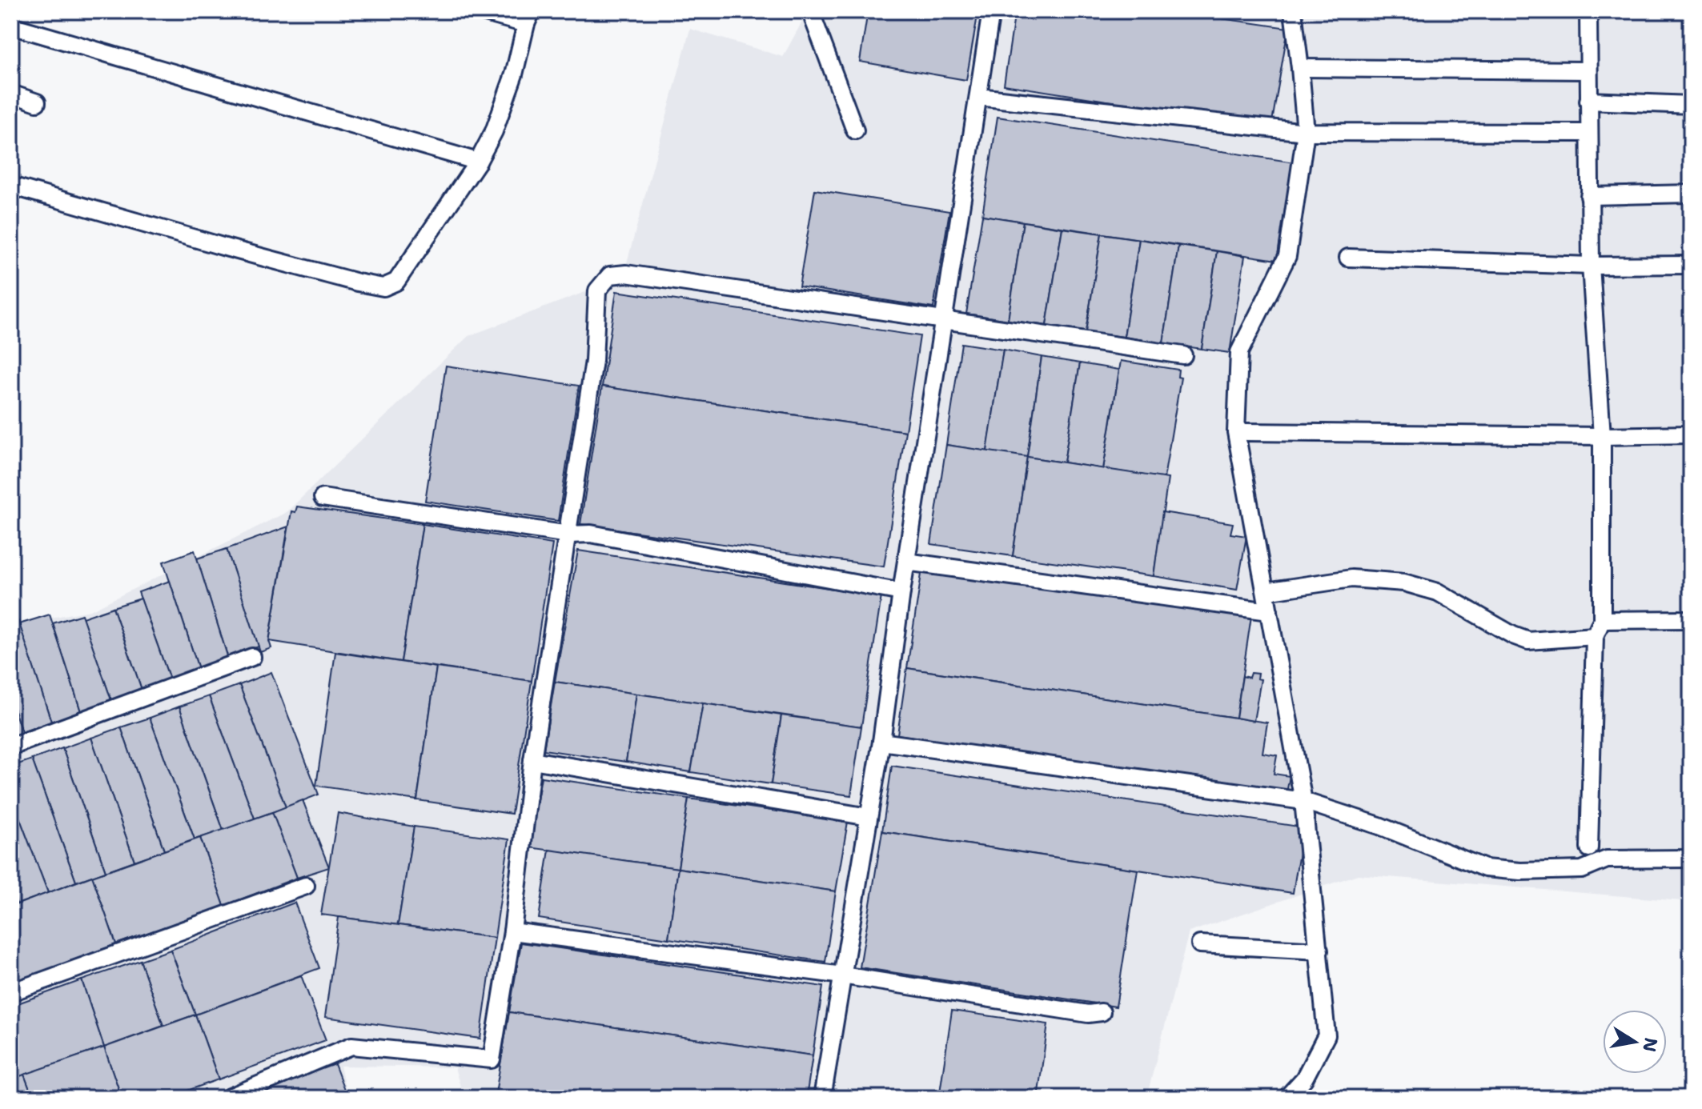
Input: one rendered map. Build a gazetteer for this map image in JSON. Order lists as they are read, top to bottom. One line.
{"north":"right"}
